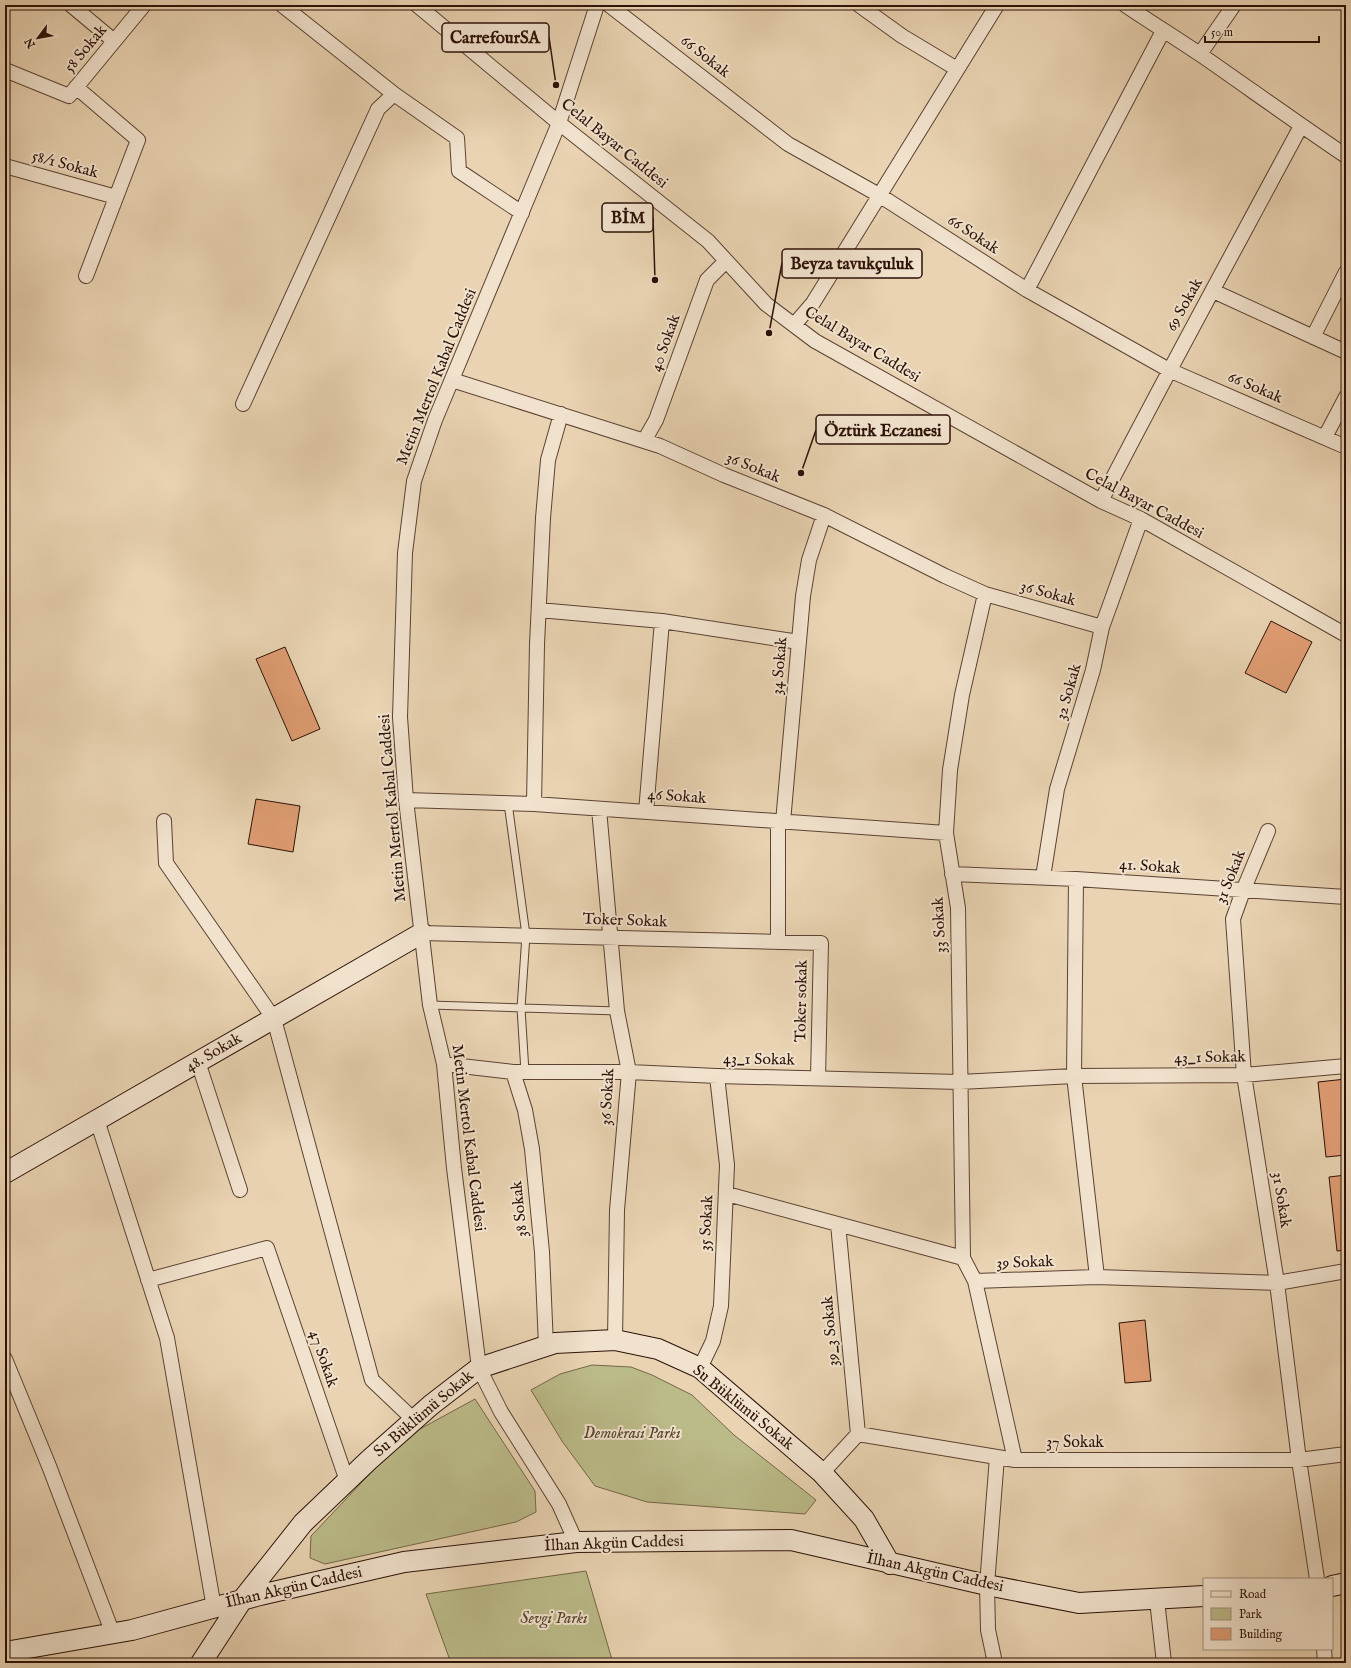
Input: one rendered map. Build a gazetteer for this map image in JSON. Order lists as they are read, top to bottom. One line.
{"streets":{"main road":["48. Sokak","Su Büklümü Sokak","İlhan Akgün Caddesi"],"street":["58 Sokak","66 Sokak","Celal Bayar Caddesi","58/1 Sokak","69 Sokak","40 Sokak","Metin Mertol Kabal Caddesi","36 Sokak","34 Sokak","32 Sokak","46 Sokak","41. Sokak","31 Sokak","Toker Sokak","33 Sokak","Toker sokak","43_1 Sokak","38 Sokak","35 Sokak","39 Sokak","39_3 Sokak","47 Sokak","37 Sokak"]},"crossings":[["66 Sokak","69 Sokak"],["Celal Bayar Caddesi","69 Sokak"],["Celal Bayar Caddesi","40 Sokak"],["Celal Bayar Caddesi","Metin Mertol Kabal Caddesi"],["Celal Bayar Caddesi","32 Sokak"],["40 Sokak","36 Sokak"],["Metin Mertol Kabal Caddesi","36 Sokak"],["Metin Mertol Kabal Caddesi","46 Sokak"],["Metin Mertol Kabal Caddesi","Toker Sokak"],["Metin Mertol Kabal Caddesi","48. Sokak"],["Metin Mertol Kabal Caddesi","43_1 Sokak"],["Metin Mertol Kabal Caddesi","Su Büklümü Sokak"],["Metin Mertol Kabal Caddesi","İlhan Akgün Caddesi"],["36 Sokak","34 Sokak"],["36 Sokak","32 Sokak"],["36 Sokak","46 Sokak"],["36 Sokak","Toker Sokak"],["36 Sokak","33 Sokak"],["36 Sokak","43_1 Sokak"],["36 Sokak","Su Büklümü Sokak"],["34 Sokak","46 Sokak"],["34 Sokak","Toker Sokak"],["32 Sokak","41. Sokak"],["46 Sokak","33 Sokak"],["41. Sokak","31 Sokak"],["41. Sokak","33 Sokak"],["31 Sokak","43_1 Sokak"],["31 Sokak","39 Sokak"],["31 Sokak","37 Sokak"],["Toker Sokak","Toker sokak"],["Toker Sokak","48. Sokak"],["33 Sokak","43_1 Sokak"],["33 Sokak","39 Sokak"],["Toker sokak","43_1 Sokak"],["43_1 Sokak","38 Sokak"],["43_1 Sokak","35 Sokak"],["38 Sokak","Su Büklümü Sokak"],["35 Sokak","Su Büklümü Sokak"],["39_3 Sokak","37 Sokak"],["47 Sokak","Su Büklümü Sokak"],["Su Büklümü Sokak","İlhan Akgün Caddesi"]],"parks":["Demokrasi Parkı","Sevgi Parkı"],"places":["CarrefourSA","BİM","Beyza tavukçuluk","Öztürk Eczanesi"],"legend":["Road","Park","Building"],"scale_bar":"50 m","north":"bottom left"}
